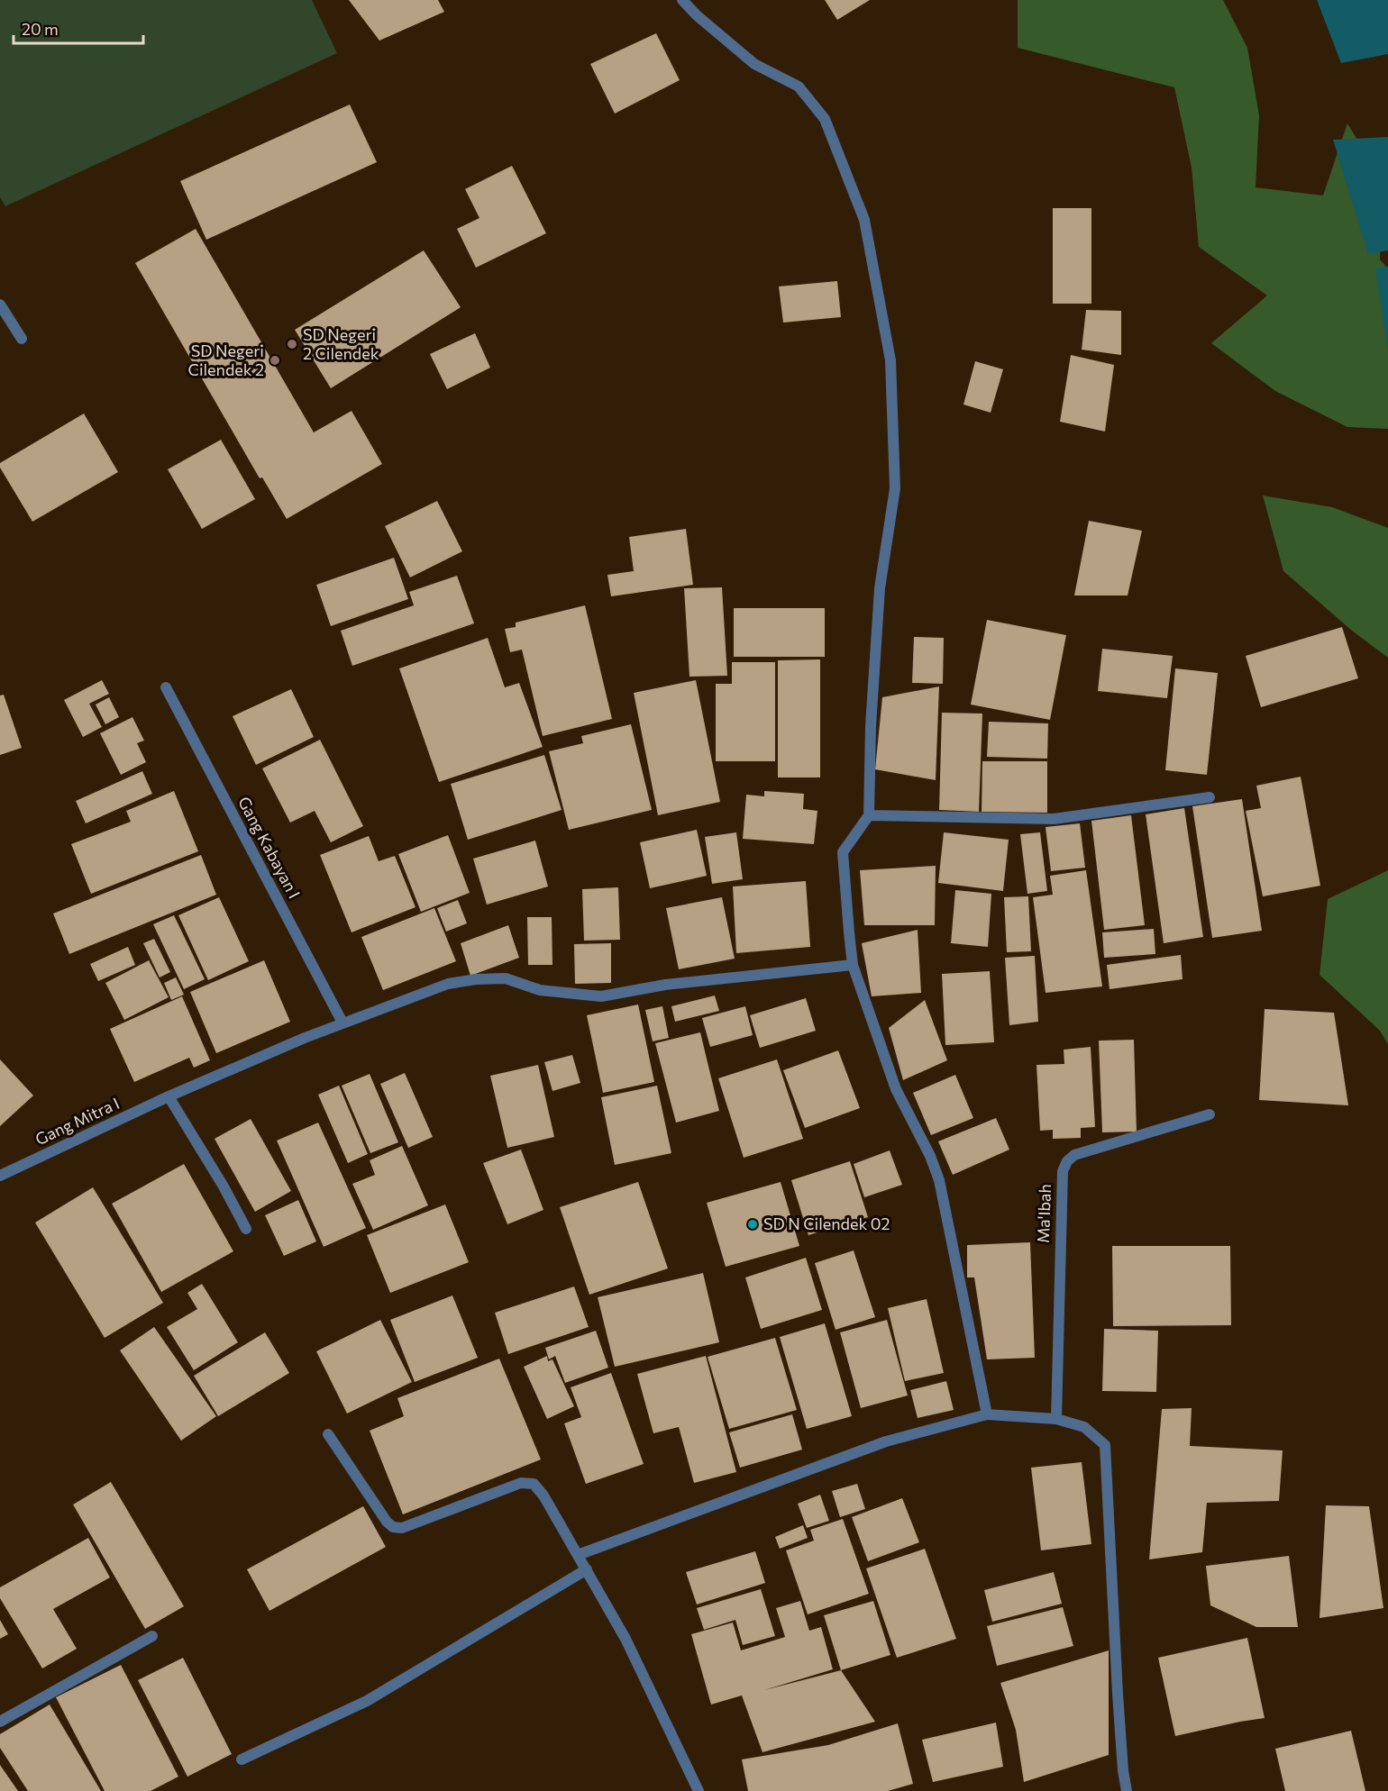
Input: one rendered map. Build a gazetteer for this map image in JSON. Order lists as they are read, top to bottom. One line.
{"streets":{"street":["Gang Kabayan I","Gang Mitra I","Ma'Ibah"]},"crossings":[["Gang Kabayan I","Gang Mitra I"]],"places":["SD Negeri 2 Cilendek","SD Negeri Cilendek 2","SD N Cilendek 02"],"scale_bar":"20 m"}
